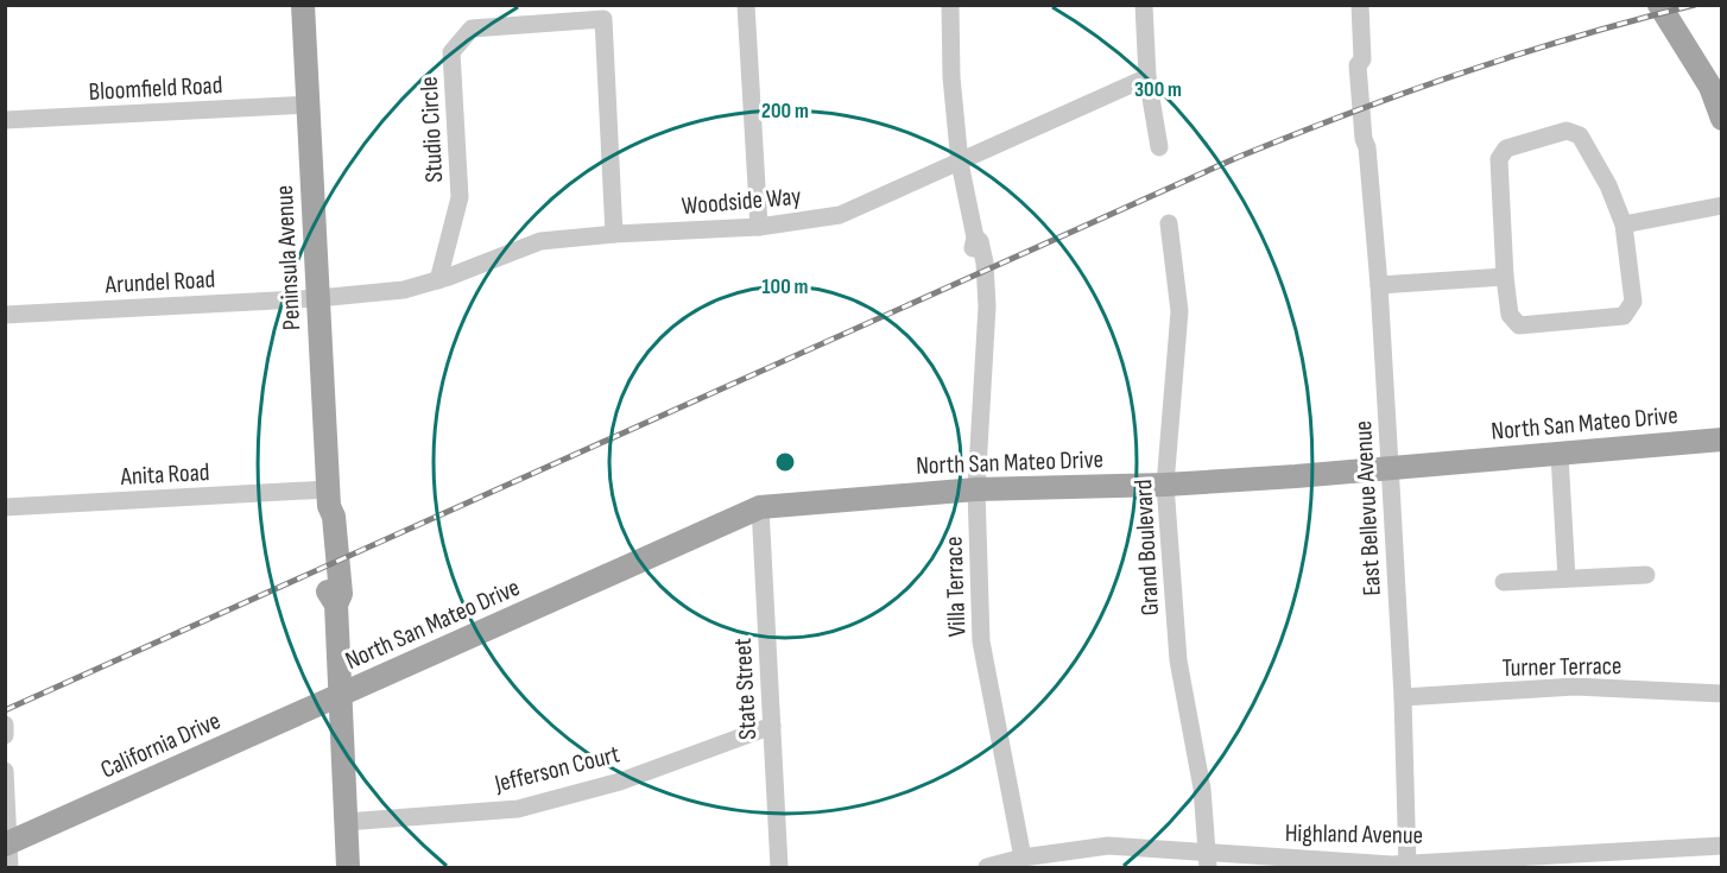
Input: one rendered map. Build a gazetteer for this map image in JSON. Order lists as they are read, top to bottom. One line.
{"streets":{"main road":["Peninsula Avenue","North San Mateo Drive","California Drive"],"street":["Bloomfield Road","Studio Circle","Woodside Way","Arundel Road","Anita Road","East Bellevue Avenue","Grand Boulevard","Villa Terrace","Turner Terrace","State Street","Jefferson Court","Highland Avenue"]},"crossings":[["Bloomfield Road","Peninsula Avenue"],["Studio Circle","Woodside Way"],["Woodside Way","Peninsula Avenue"],["Woodside Way","Arundel Road"],["Woodside Way","Villa Terrace"],["Peninsula Avenue","Arundel Road"],["Peninsula Avenue","North San Mateo Drive"],["Peninsula Avenue","Anita Road"],["Peninsula Avenue","California Drive"],["Peninsula Avenue","Jefferson Court"],["North San Mateo Drive","East Bellevue Avenue"],["North San Mateo Drive","Grand Boulevard"],["North San Mateo Drive","Villa Terrace"],["North San Mateo Drive","State Street"],["North San Mateo Drive","California Drive"],["East Bellevue Avenue","Turner Terrace"],["East Bellevue Avenue","Highland Avenue"],["Grand Boulevard","Highland Avenue"],["Villa Terrace","Highland Avenue"],["State Street","Jefferson Court"]],"rings":["300 m","200 m","100 m"]}
